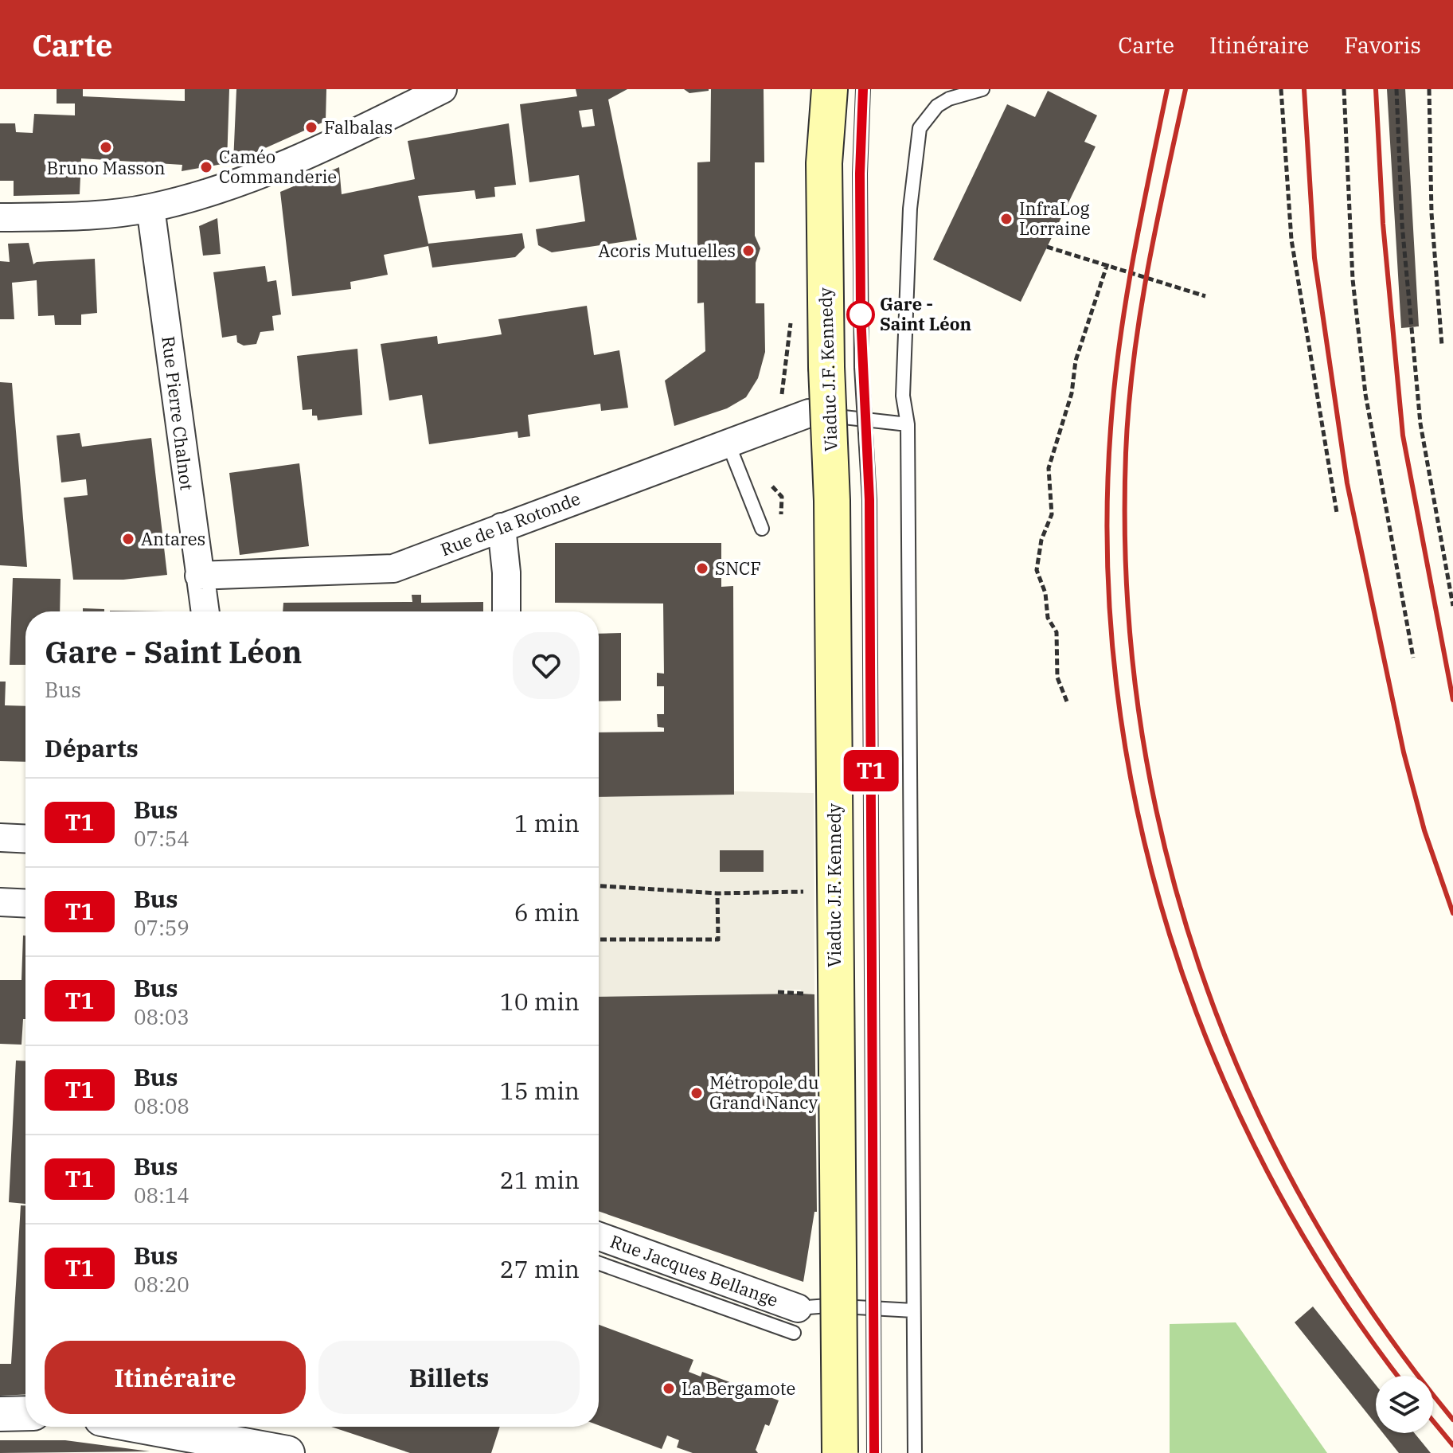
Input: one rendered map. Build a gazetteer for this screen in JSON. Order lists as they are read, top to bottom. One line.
{"streets":{"main road":["Viaduc J.F. Kennedy"],"street":["Rue Pierre Chalnot","Rue de la Rotonde","Rue Jacques Bellange"]},"crossings":[["Rue Pierre Chalnot","Rue de la Rotonde"]],"places":["Falbalas","Bruno Masson","Caméo Commanderie","InfraLog Lorraine","Acoris Mutuelles","Gare - Saint Léon","Antares","SNCF","Métropole du Grand Nancy","La Bergamote"],"lines":["bus line T1"],"page":{"header":"Carte","nav":["Carte","Itinéraire","Favoris"],"on_map":"T1","heading":[["Gare - Saint Léon","Bus"],"Départs"],"list":[{"mark":"T1","name":"Bus","note":"07:54","value":"1 min"},{"mark":"T1","name":"Bus","note":"07:59","value":"6 min"},{"mark":"T1","name":"Bus","note":"08:03","value":"10 min"},{"mark":"T1","name":"Bus","note":"08:08","value":"15 min"},{"mark":"T1","name":"Bus","note":"08:14","value":"21 min"},{"mark":"T1","name":"Bus","note":"08:20","value":"27 min"}],"buttons":["Itinéraire","Billets"]}}
